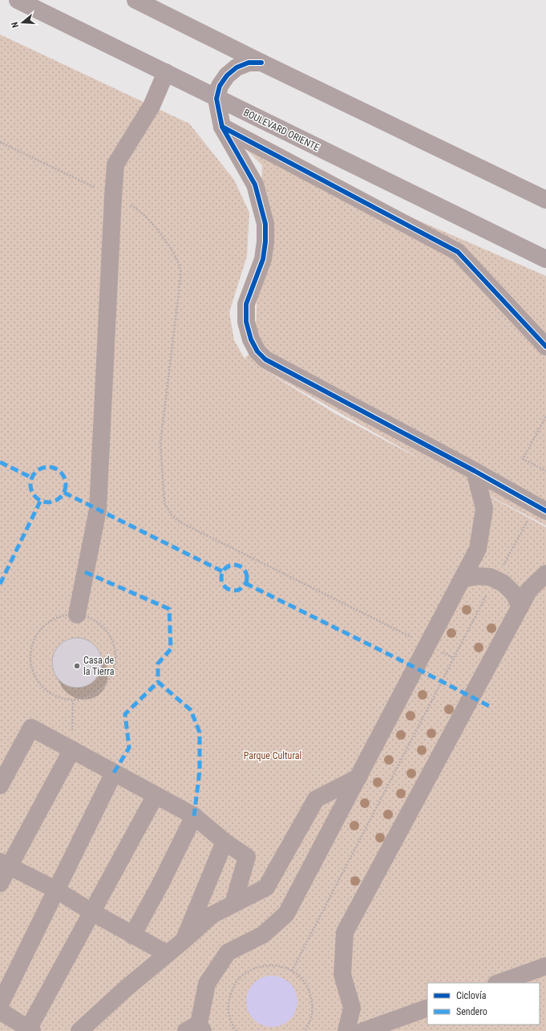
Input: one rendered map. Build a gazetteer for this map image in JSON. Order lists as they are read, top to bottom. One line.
{"streets":{"main road":["BOULEVARD ORIENTE"]},"parks":["Parque Cultural"],"places":["Casa de la Tierra"],"legend":["Ciclovía","Sendero"],"north":"left"}
